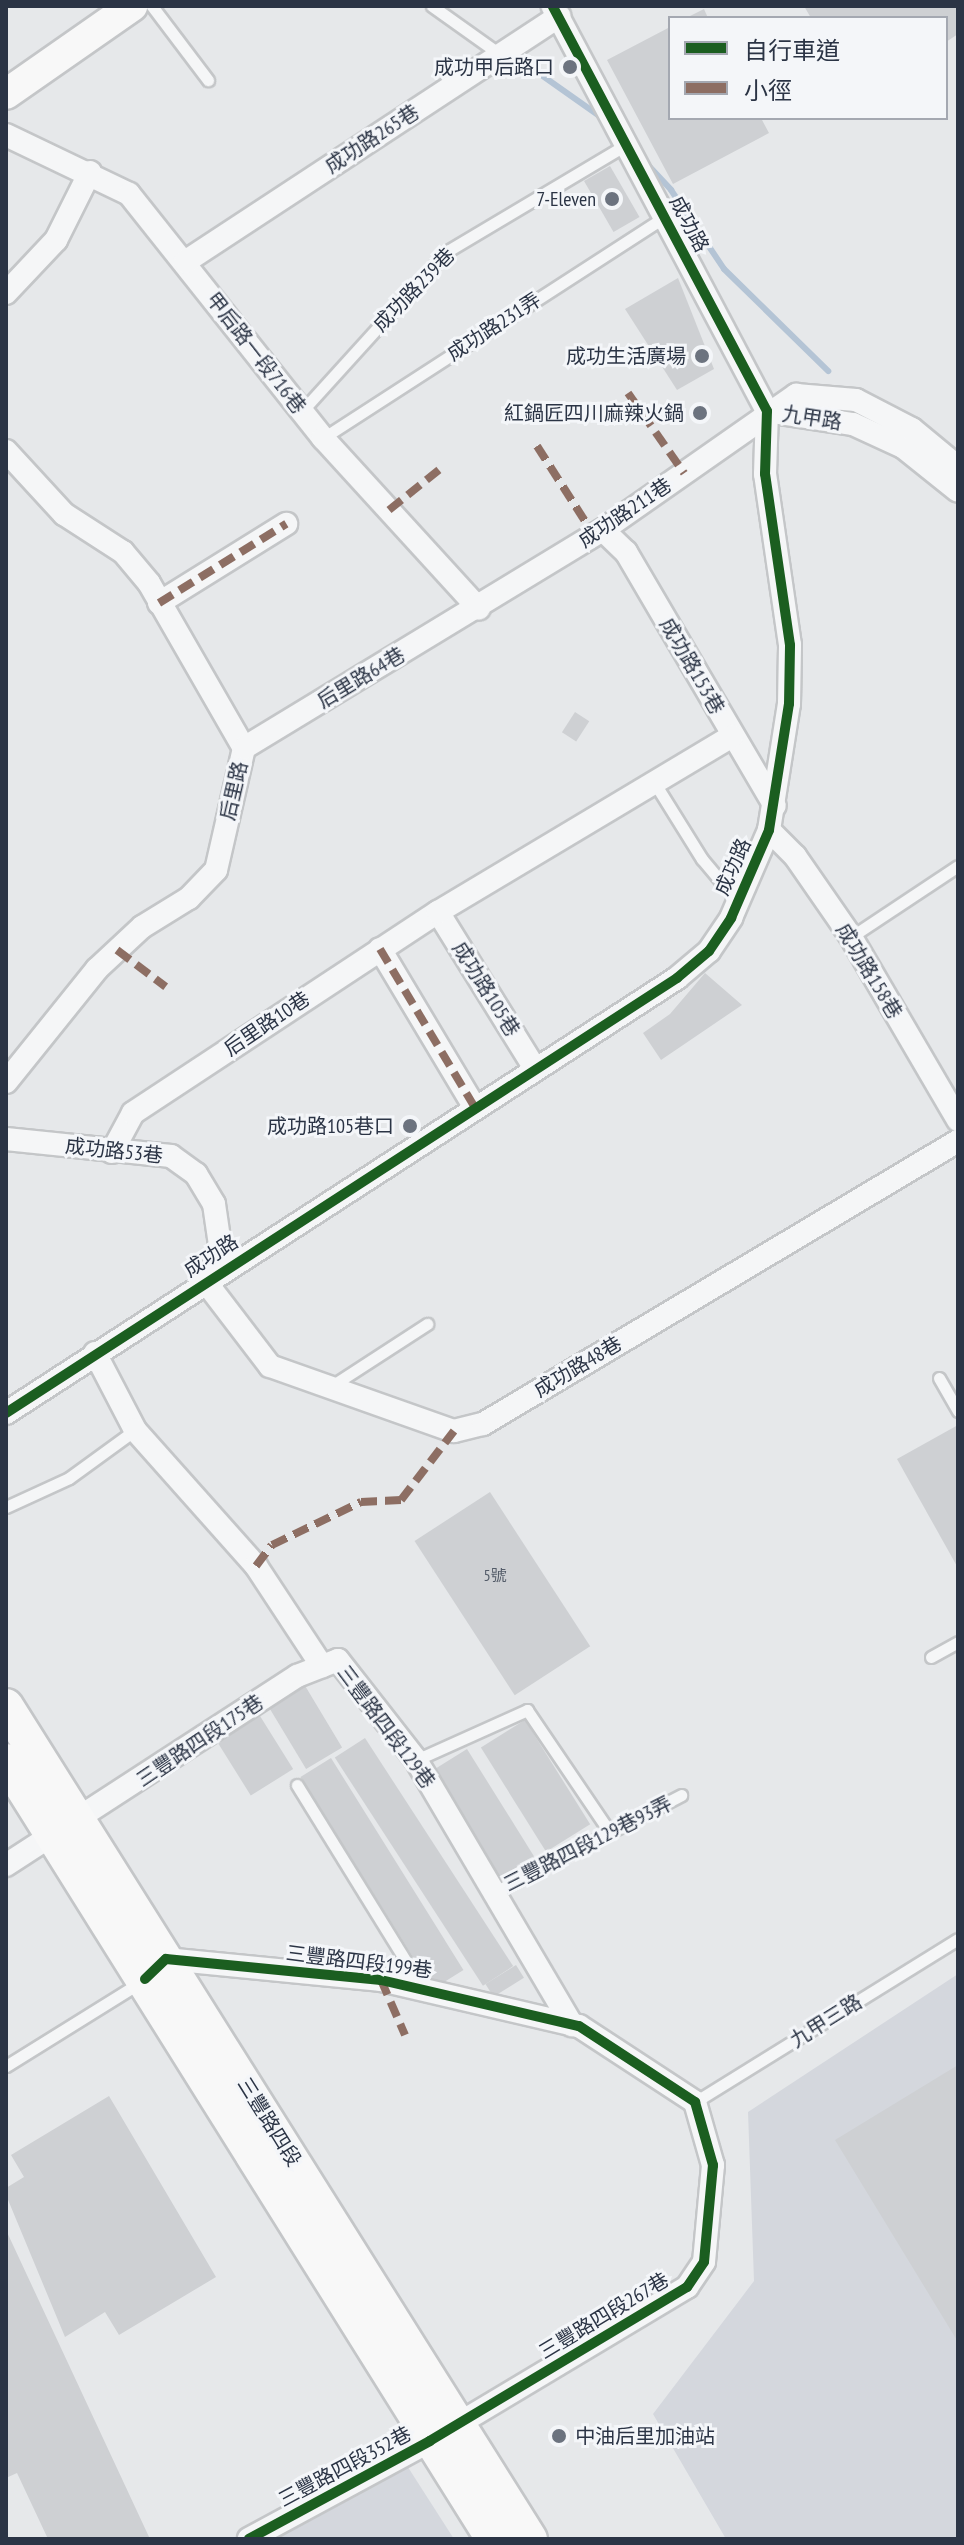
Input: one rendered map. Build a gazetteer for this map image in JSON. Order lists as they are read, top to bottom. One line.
{"streets":{"main road":["三豐路四段"],"street":["成功路265巷","成功路","甲后路一段716巷","九甲路","成功路211巷","成功路153巷","后里路64巷","后里路","成功路158巷","成功路105巷","后里路10巷","成功路53巷","成功路48巷","三豐路四段129巷","三豐路四段175巷","三豐路四段199巷","三豐路四段267巷","三豐路四段352巷"],"lane":["成功路239巷","成功路231弄","三豐路四段129巷93弄","九甲三路"]},"crossings":[["成功路265巷","成功路"],["成功路265巷","甲后路一段716巷"],["成功路","成功路239巷"],["成功路","成功路231弄"],["成功路","九甲路"],["成功路","成功路211巷"],["成功路","成功路153巷"],["成功路","成功路158巷"],["成功路","成功路105巷"],["成功路","成功路53巷"],["成功路","成功路48巷"],["成功路","三豐路四段129巷"],["成功路239巷","甲后路一段716巷"],["成功路231弄","甲后路一段716巷"],["甲后路一段716巷","成功路211巷"],["甲后路一段716巷","后里路64巷"],["九甲路","成功路211巷"],["成功路211巷","成功路153巷"],["成功路211巷","后里路64巷"],["成功路153巷","后里路10巷"],["后里路64巷","后里路"],["成功路105巷","后里路10巷"],["后里路10巷","成功路53巷"],["成功路53巷","成功路48巷"],["三豐路四段129巷","三豐路四段175巷"],["三豐路四段129巷","三豐路四段129巷93弄"],["三豐路四段129巷","三豐路四段199巷"],["三豐路四段175巷","三豐路四段"],["三豐路四段199巷","三豐路四段"],["九甲三路","三豐路四段267巷"],["三豐路四段","三豐路四段267巷"],["三豐路四段","三豐路四段352巷"],["三豐路四段267巷","三豐路四段352巷"]],"places":["成功甲后路口","7-Eleven","成功生活廣場","紅鍋匠四川麻辣火鍋","成功路105巷口","中油后里加油站"],"house_numbers":["5號"],"legend":["自行車道","小徑"]}
